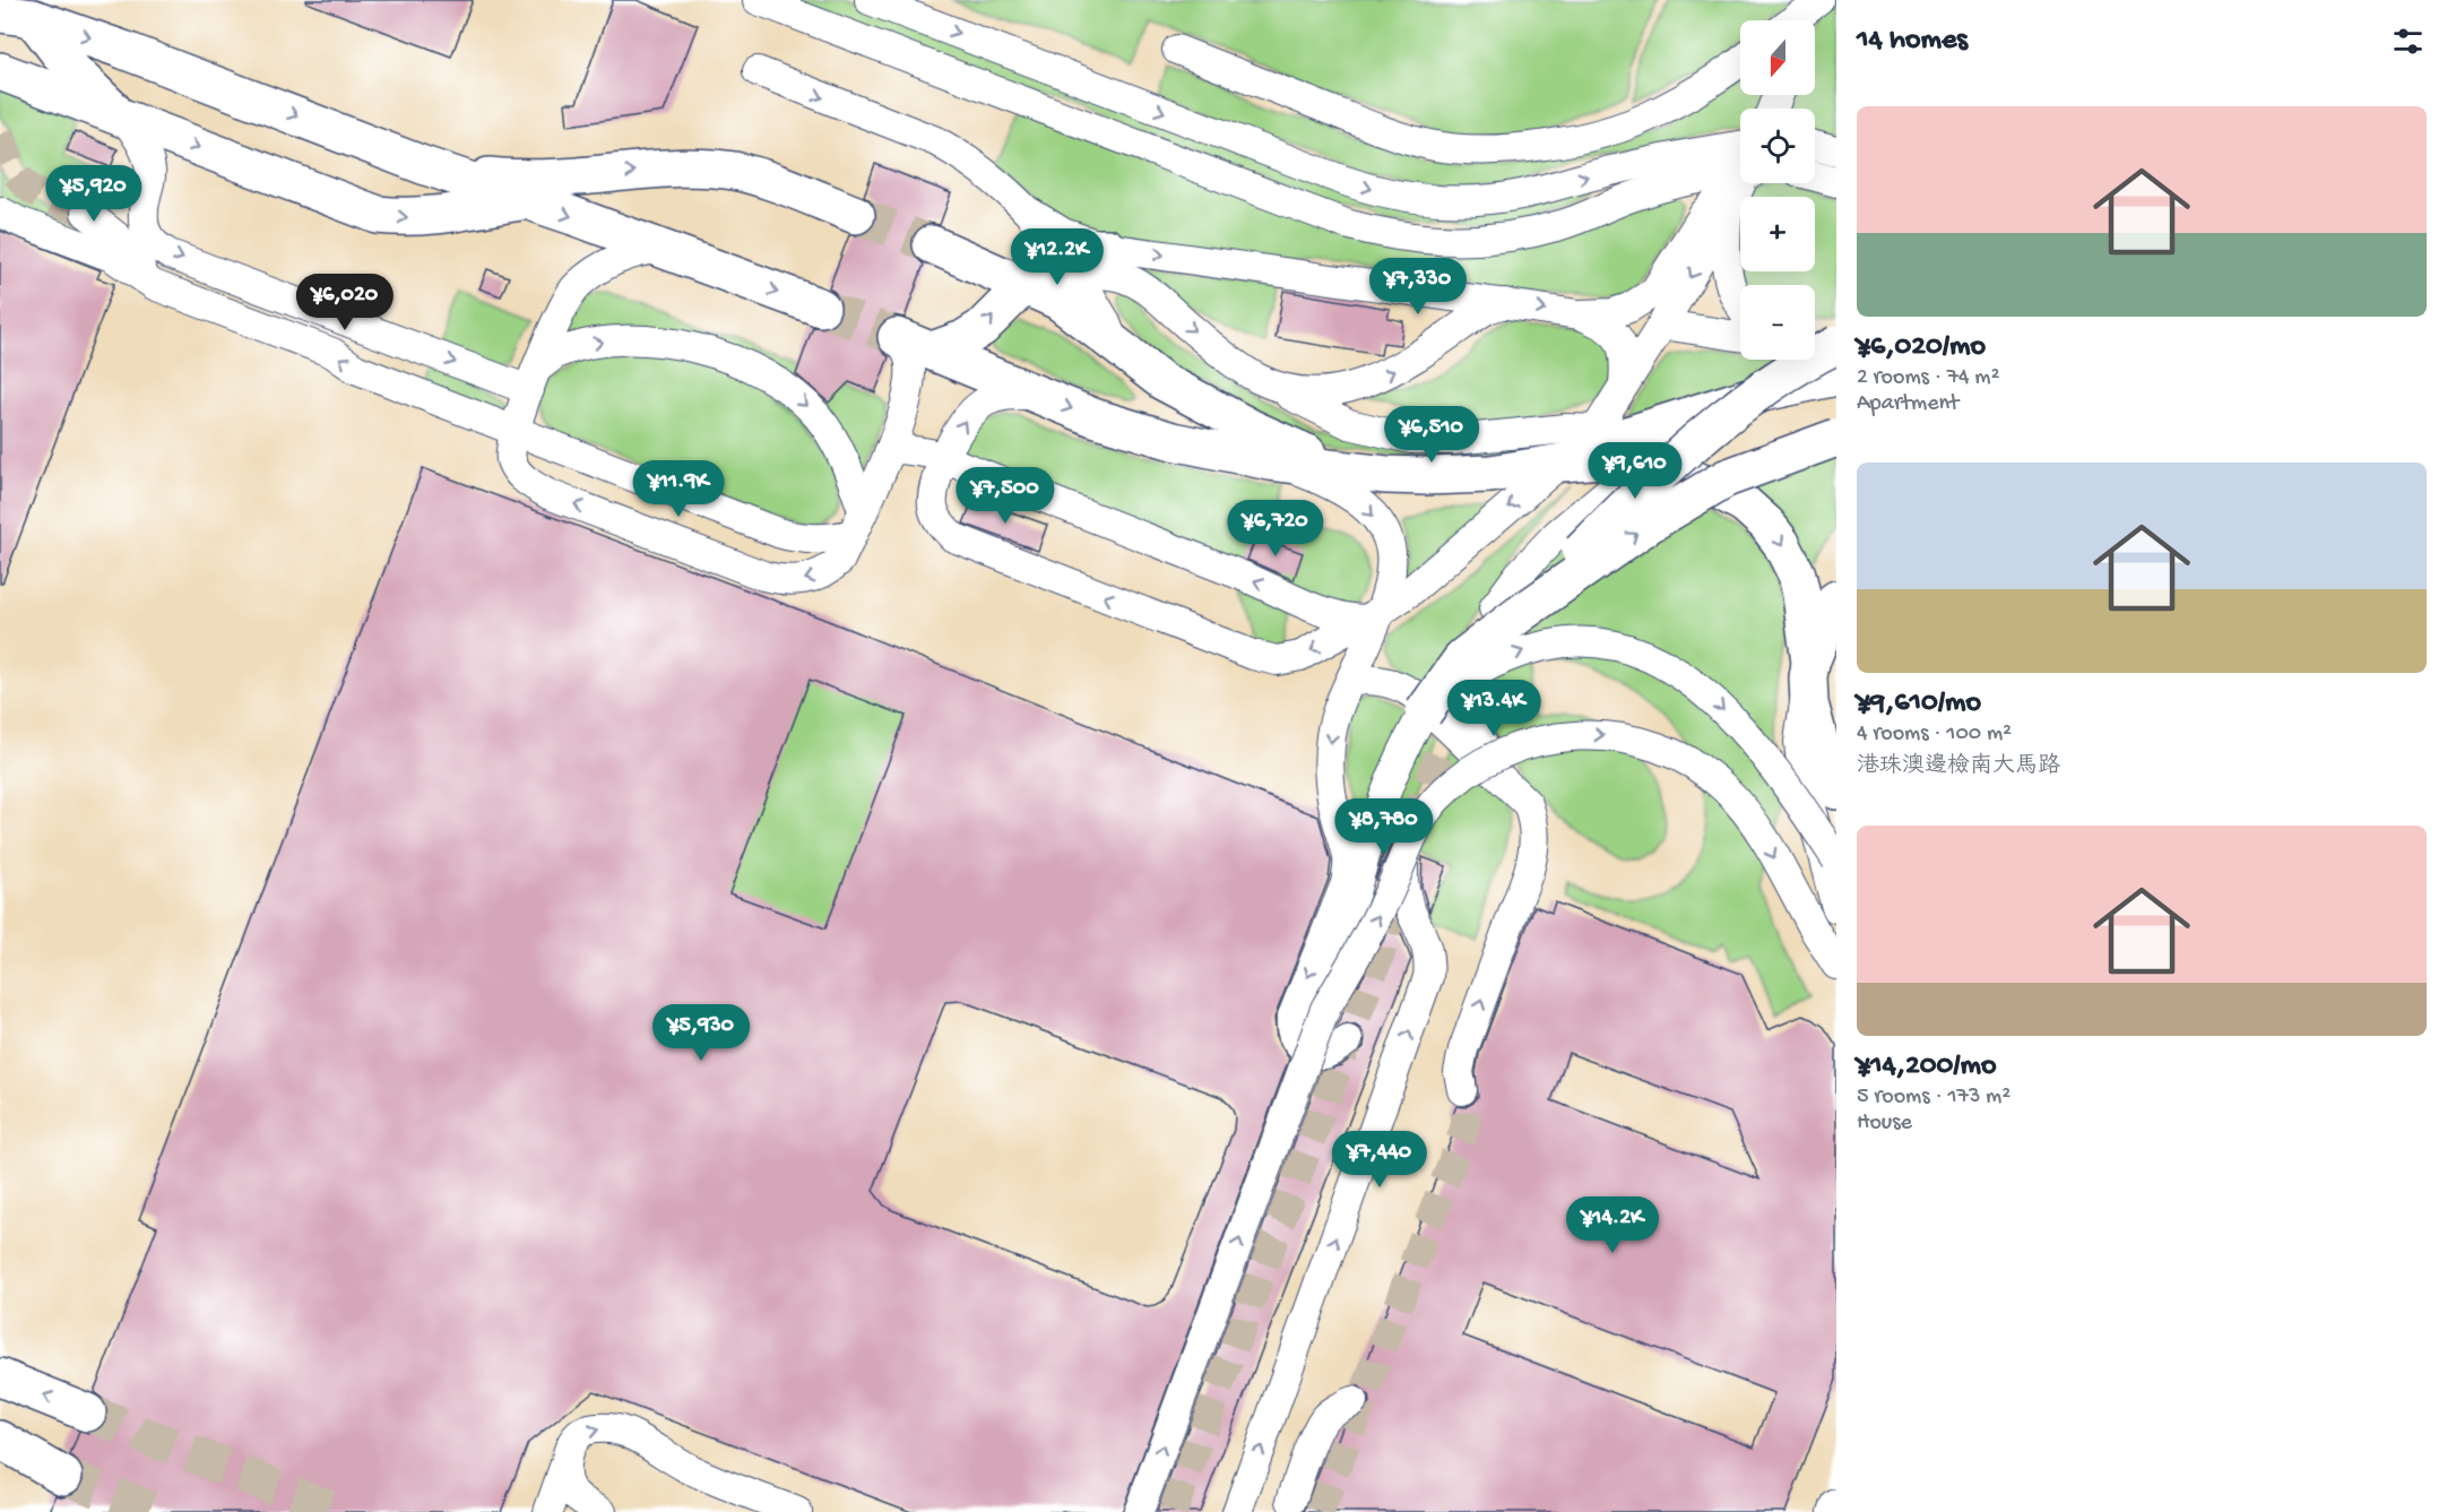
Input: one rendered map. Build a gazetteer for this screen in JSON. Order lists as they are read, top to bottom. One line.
{"north":"bottom","page":{"heading":"14 homes","map_buttons":["+","−"],"list":[{"name":"¥6,020/mo","note":"2 rooms · 74 m² · Apartment"},{"name":"¥9,610/mo","note":"4 rooms · 100 m² · 港珠澳邊檢南大馬路"},{"name":"¥14,200/mo","note":"5 rooms · 173 m² · House"}],"price":["¥5,920","¥12.2K","¥7,330","¥6,020","¥6,510","¥9,610","¥11.9K","¥7,500","¥6,720","¥13.4K","¥8,780","¥5,930","¥7,440","¥14.2K"]}}
